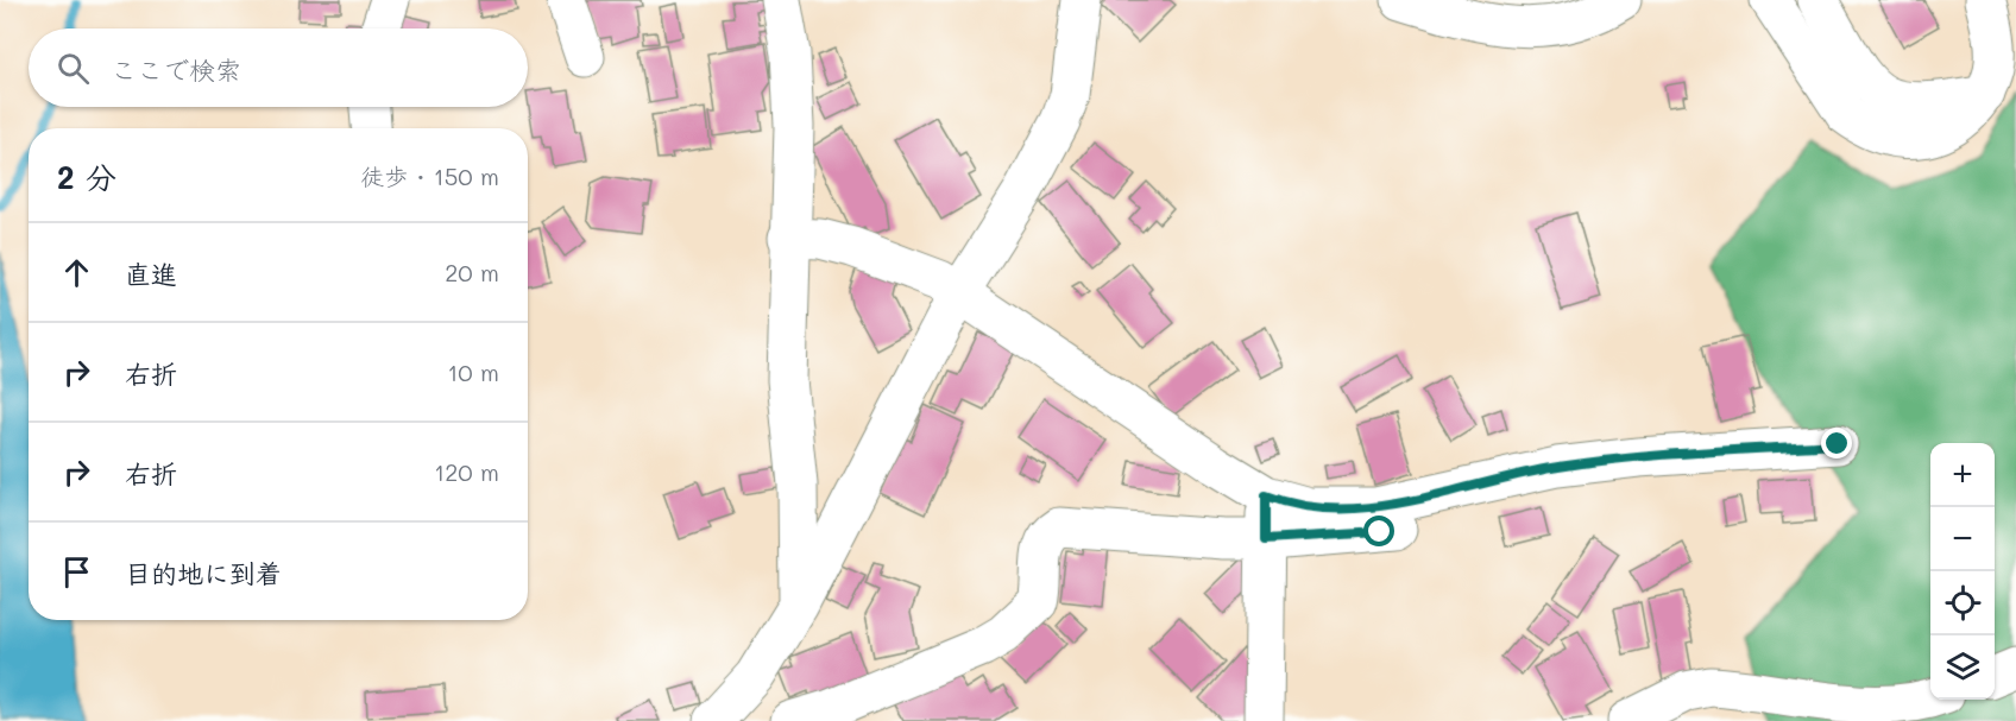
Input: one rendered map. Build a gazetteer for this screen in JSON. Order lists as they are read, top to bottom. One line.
{"page":{"search":"ここで検索","heading":["2 分","徒歩 · 150 m"],"list":[["直進","20 m"],["右折","10 m"],["右折","120 m"],"目的地に到着"],"map_buttons":["+","−"]}}
